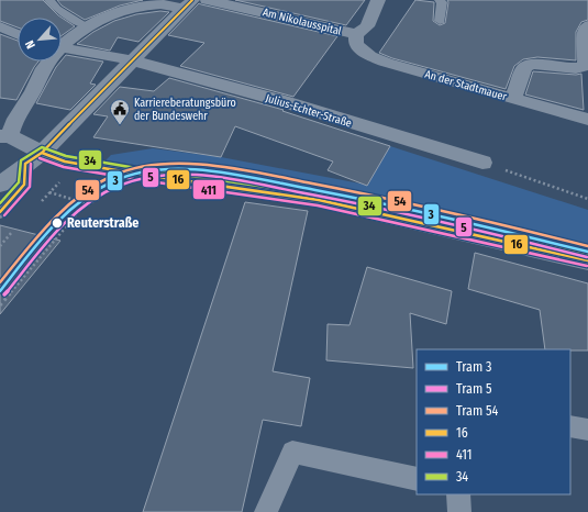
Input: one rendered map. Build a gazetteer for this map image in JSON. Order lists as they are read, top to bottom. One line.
{"streets":{"street":["Am Nikolausspital","An der Stadtmauer","Julius-Echter-Straße"]},"crossings":[["Am Nikolausspital","An der Stadtmauer"]],"places":{"public building":["Karriereberatungsbüro der Bundeswehr"],"other":["Reuterstraße"]},"lines":["transit line 16","transit line 34","transit line 411","tram line 54","tram line 3","tram line 5"],"legend":["Tram 3","Tram 5","Tram 54","16","411","34"],"north":"bottom left"}
